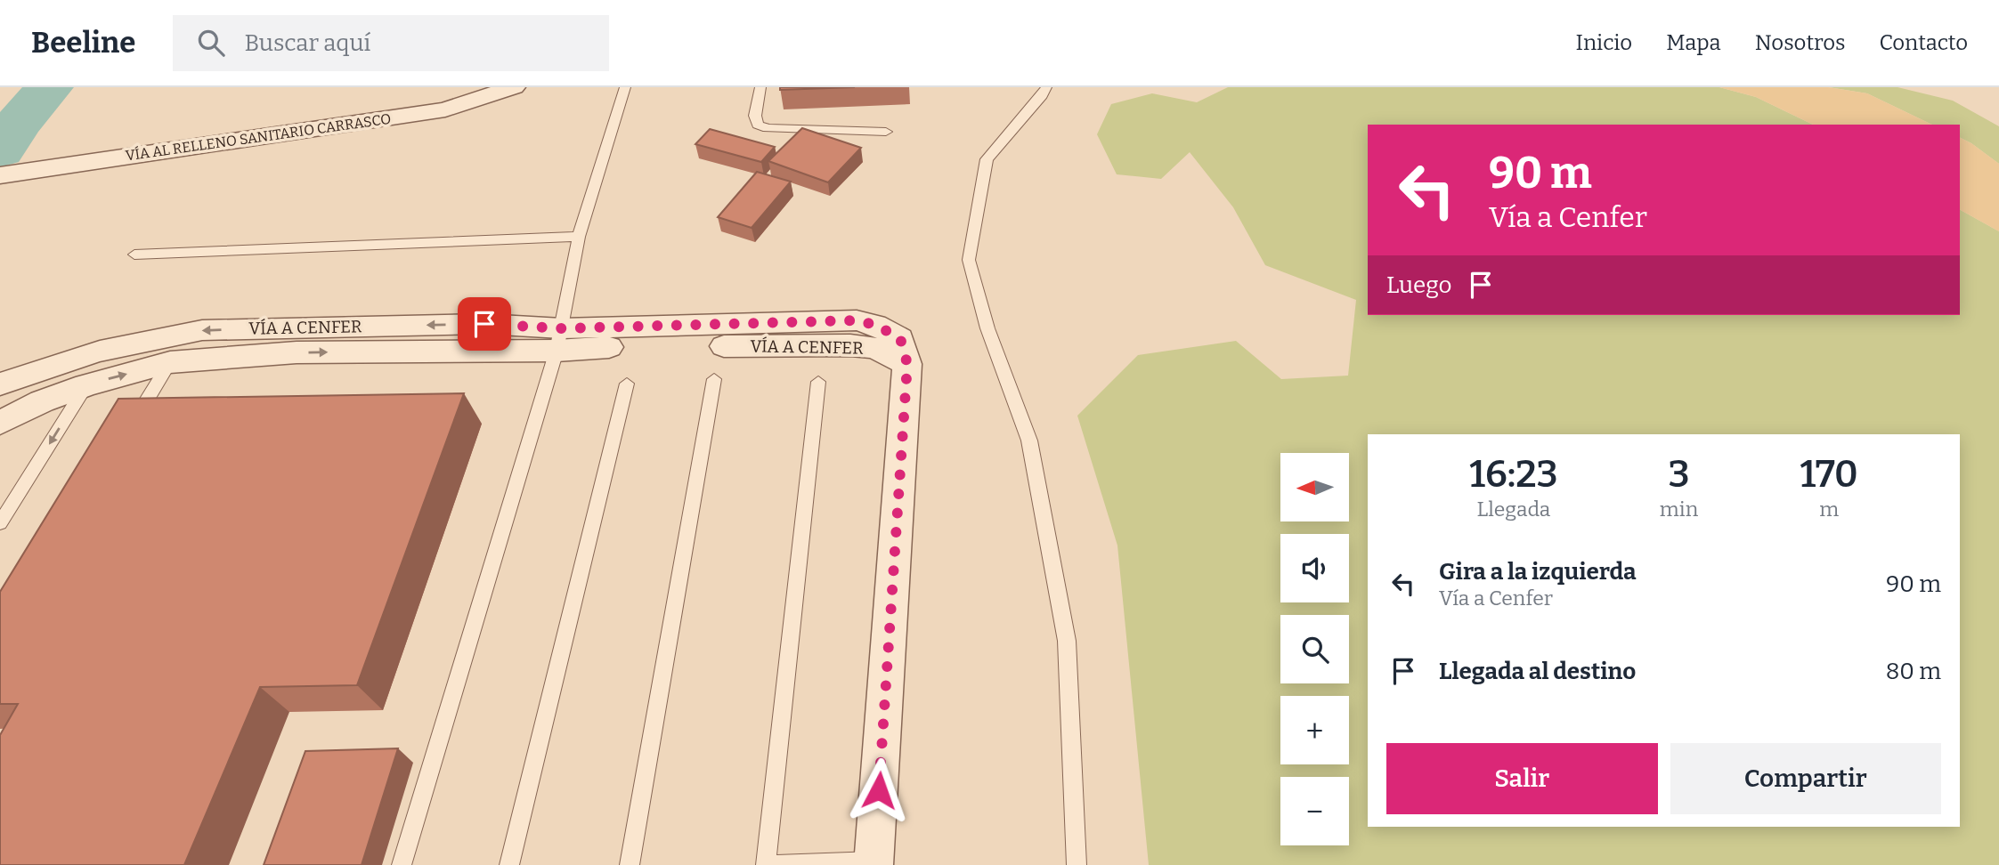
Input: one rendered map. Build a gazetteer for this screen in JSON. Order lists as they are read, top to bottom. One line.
{"streets":{"street":["VÍA AL RELLENO SANITARIO CARRASCO","VÍA A CENFER"]},"north":"left","page":{"header":"Beeline","search":"Buscar aquí","nav":["Inicio","Mapa","Nosotros","Contacto"],"turn":["90 m","Vía a Cenfer"],"then":"Luego","eta":["16:23","Llegada","3","min","170","m"],"map_buttons":["+","−"],"list":[{"name":"Gira a la izquierda","note":"Vía a Cenfer","value":"90 m"},{"name":"Llegada al destino","value":"80 m"}],"buttons":["Salir","Compartir"]}}
